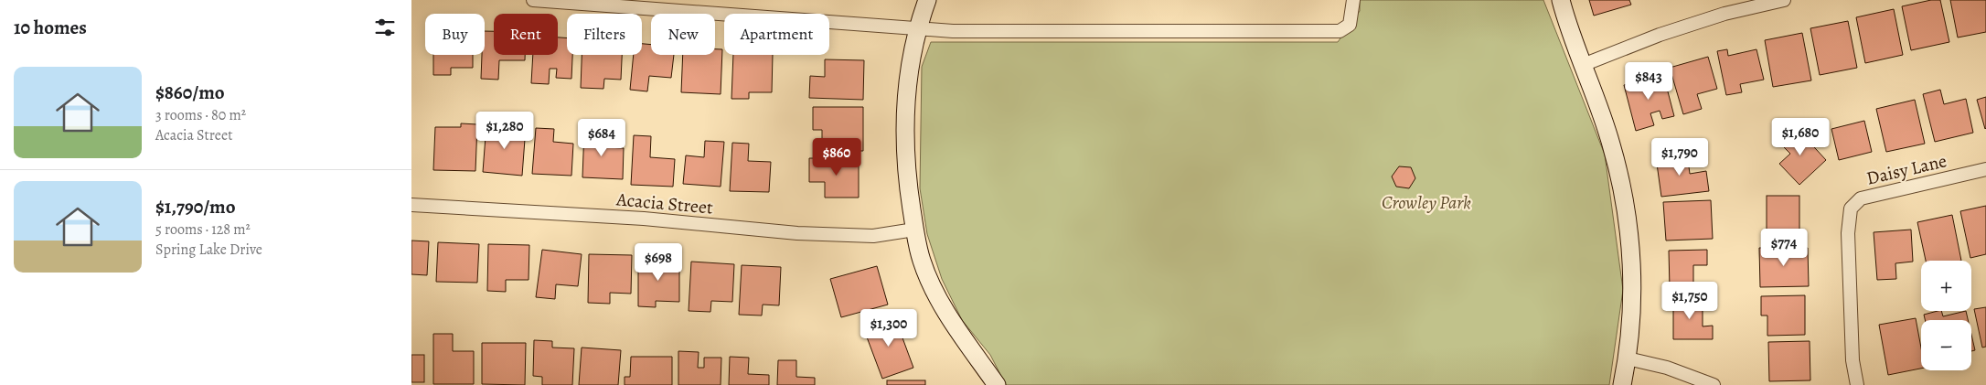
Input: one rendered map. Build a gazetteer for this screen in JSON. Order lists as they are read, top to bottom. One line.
{"streets":{"street":["Daisy Lane","Acacia Street"]},"parks":["Crowley Park"],"page":{"heading":"10 homes","chip":["Buy","Rent","Filters","New","Apartment"],"list":[{"name":"$860/mo","note":"3 rooms · 80 m² · Acacia Street"},{"name":"$1,790/mo","note":"5 rooms · 128 m² · Spring Lake Drive"}],"price":["$843","$1,280","$1,680","$684","$860","$1,790","$774","$698","$1,750","$1,300"],"map_buttons":["+","−"]}}
